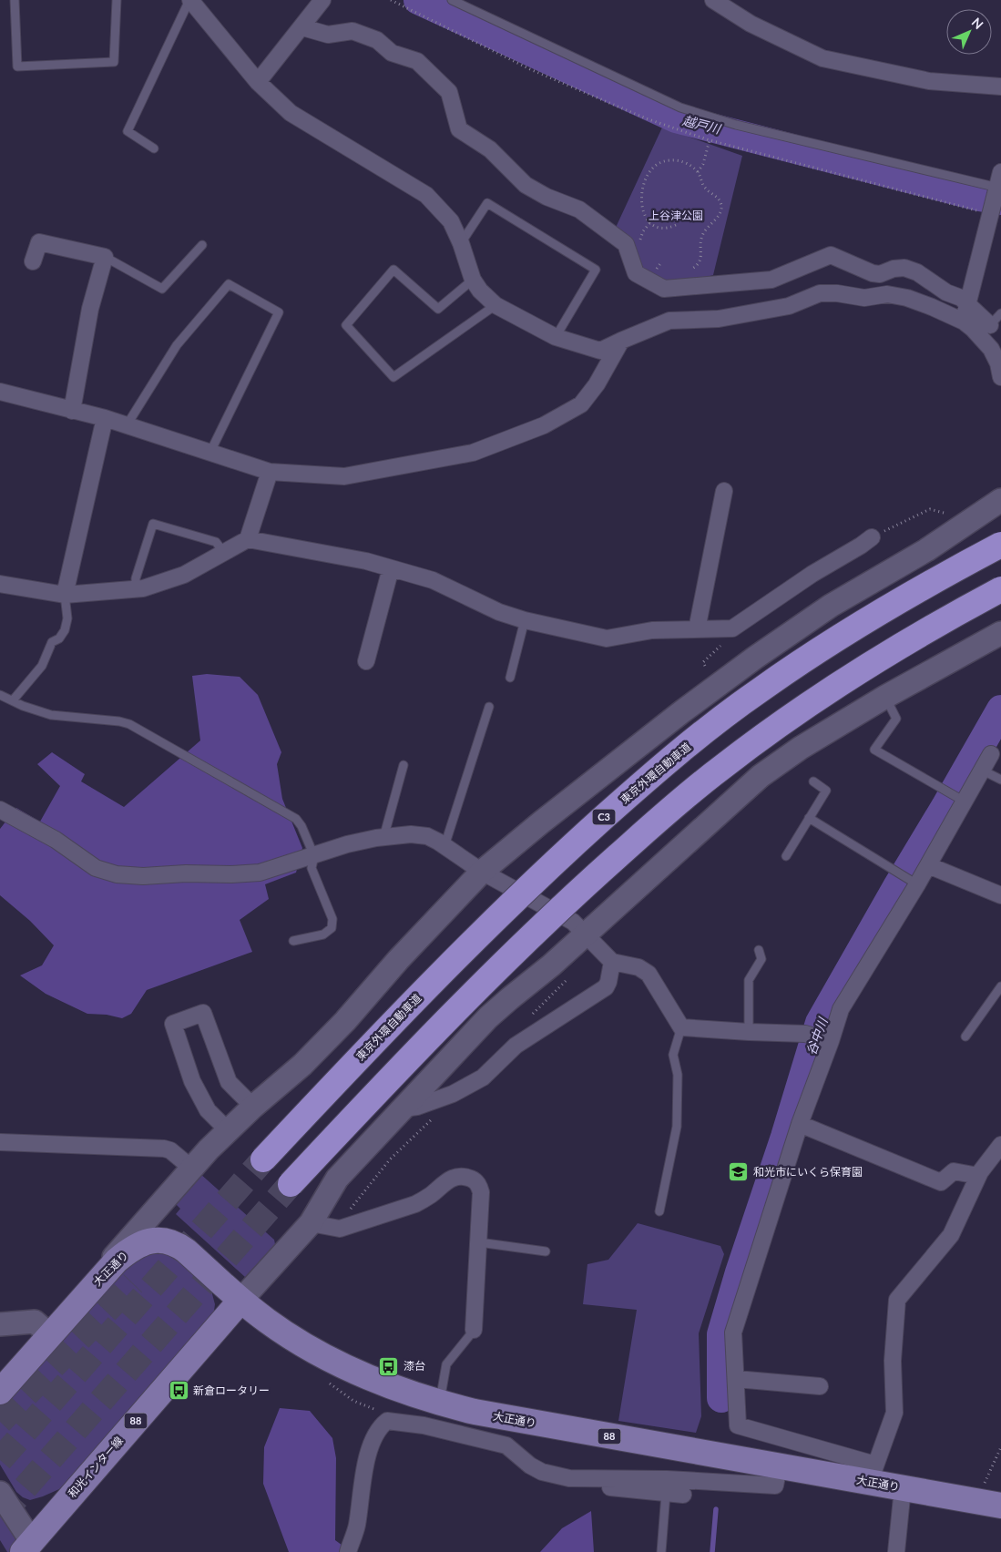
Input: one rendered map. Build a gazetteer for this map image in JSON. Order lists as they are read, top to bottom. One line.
{"streets":{"highway":["東京外環自動車道","C3"],"main road":["大正通り","88","和光インター線"]},"crossings":[["大正通り","88"],["大正通り","和光インター線"]],"water":["越戸川","谷中川"],"parks":["上谷津公園"],"places":{"school or university":["和光市にいくら保育園"],"bus stop":["漆台","新倉ロータリー"]},"north":"top right"}
